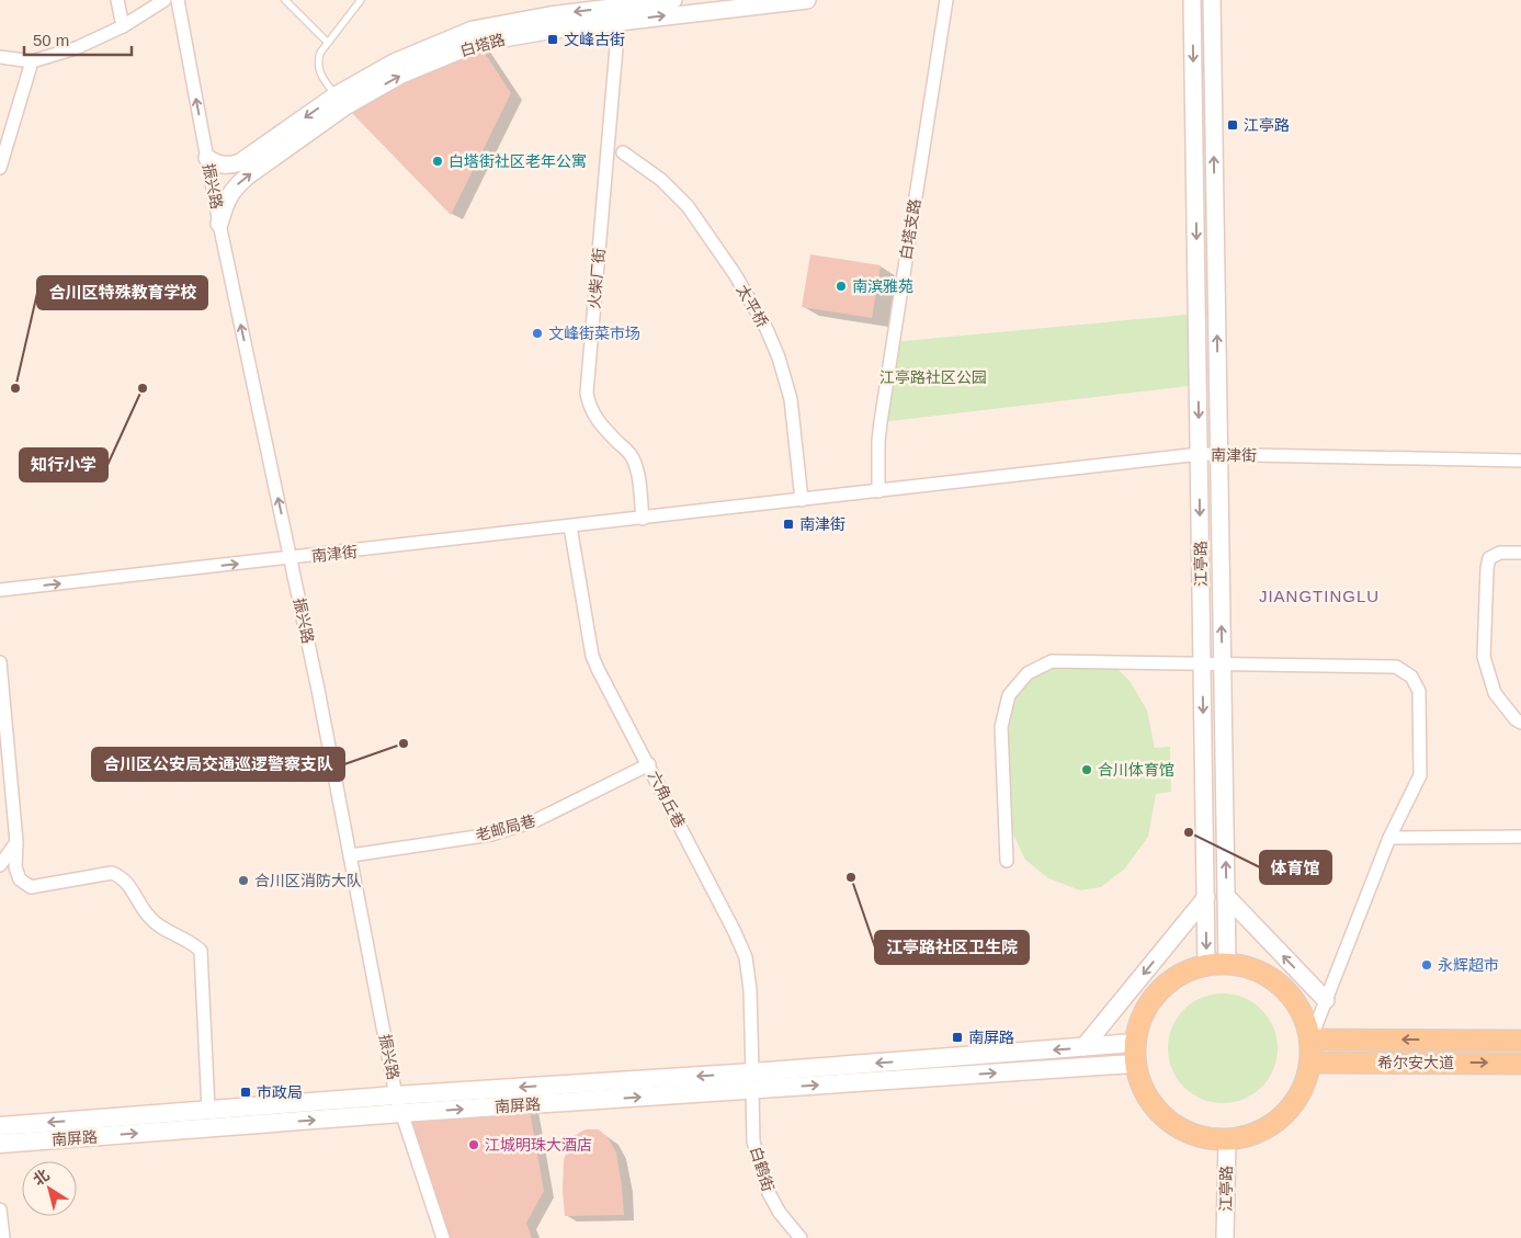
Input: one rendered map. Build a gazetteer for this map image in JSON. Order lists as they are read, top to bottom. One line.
{"streets":{"main road":["希尔安大道","南屏路"],"street":["白塔路","振兴路","白塔支路","火柴厂街","太平桥","南津街","江亭路","六角丘巷","老邮局巷","白鹤街"]},"crossings":[["白塔路","振兴路"],["白塔路","火柴厂街"],["振兴路","南津街"],["振兴路","老邮局巷"],["振兴路","南屏路"],["白塔支路","南津街"],["火柴厂街","南津街"],["太平桥","南津街"],["南津街","江亭路"],["南津街","六角丘巷"],["江亭路","希尔安大道"],["江亭路","南屏路"],["六角丘巷","老邮局巷"],["六角丘巷","南屏路"],["六角丘巷","白鹤街"],["希尔安大道","南屏路"],["南屏路","白鹤街"]],"one_way":["振兴路"],"districts":["JIANGTINGLU"],"parks":["江亭路社区公园"],"places":{"transit":["文峰古街","江亭路","南津街","南屏路","市政局"],"other":["白塔街社区老年公寓","南滨雅苑","文峰街菜市场","合川区特殊教育学校","知行小学","合川区公安局交通巡逻警察支队","合川体育馆","体育馆","江亭路社区卫生院","合川区消防大队","永辉超市","江城明珠大酒店"]},"scale_bar":"50 m","north":"top left"}
